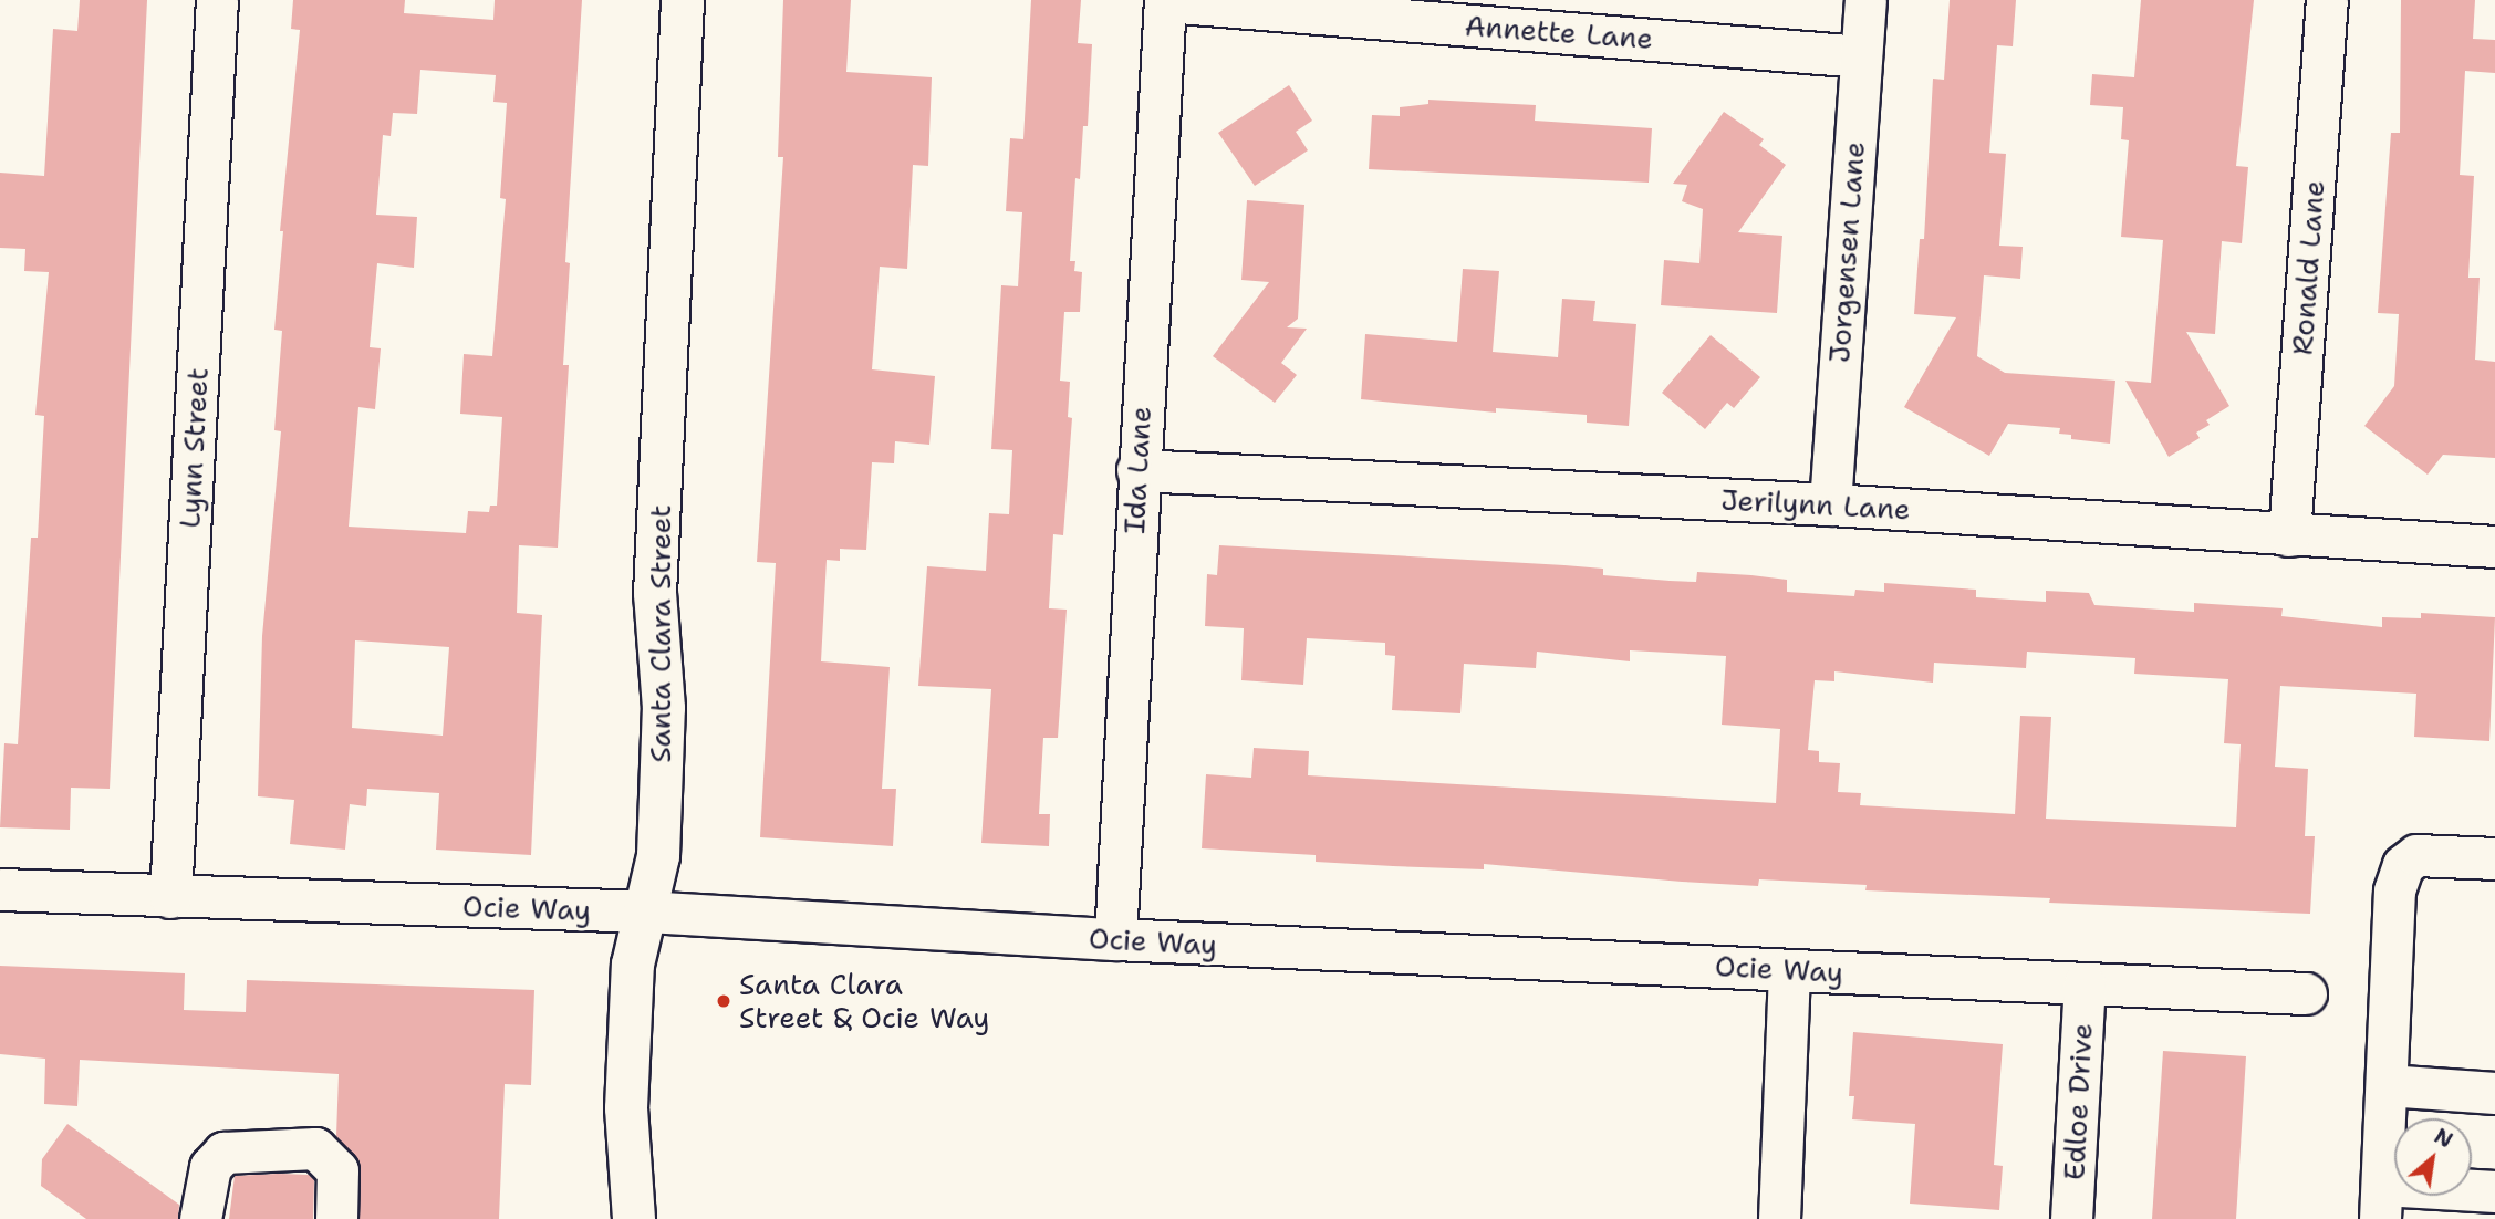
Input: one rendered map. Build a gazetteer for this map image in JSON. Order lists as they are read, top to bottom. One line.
{"streets":{"main road":["Santa Clara Street"],"street":["Annette Lane","Jorgensen Lane","Ronald Lane","Lynn Street","Ida Lane","Jerilynn Lane","Ocie Way","Edloe Drive"]},"crossings":[["Annette Lane","Jorgensen Lane"],["Annette Lane","Ida Lane"],["Jorgensen Lane","Jerilynn Lane"],["Ronald Lane","Jerilynn Lane"],["Lynn Street","Ocie Way"],["Ida Lane","Jerilynn Lane"],["Ida Lane","Ocie Way"],["Santa Clara Street","Ocie Way"],["Ocie Way","Edloe Drive"]],"places":["Santa Clara Street & Ocie Way"],"north":"top right"}
